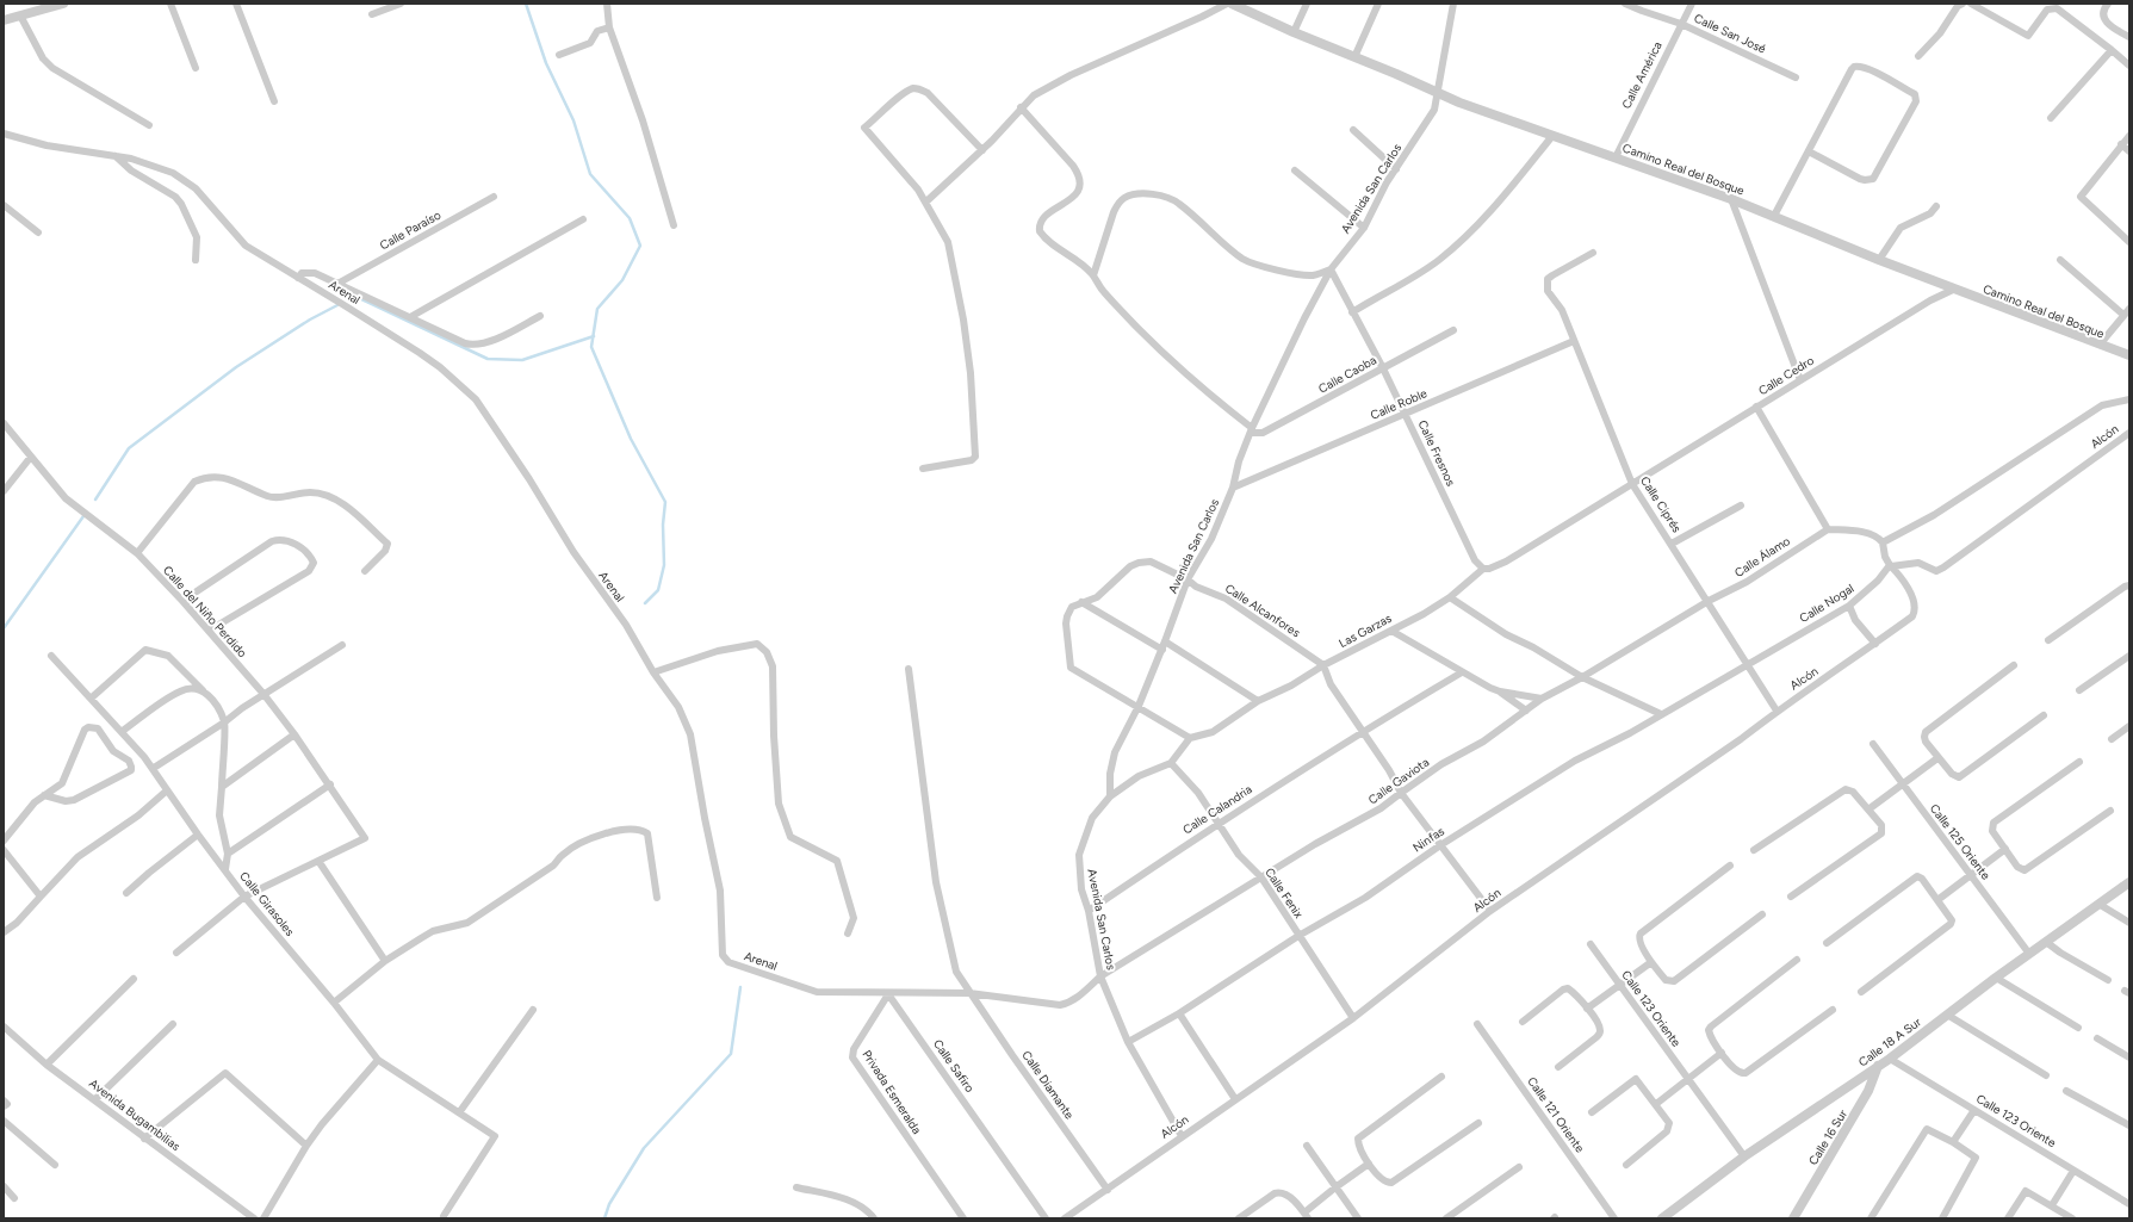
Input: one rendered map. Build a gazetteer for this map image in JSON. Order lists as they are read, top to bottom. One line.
{"streets":{"street":["Calle San José","Calle América","Camino Real del Bosque","Avenida San Carlos","Calle Paraíso","Arenal","Calle Caoba","Calle Cedro","Calle Roble","Alcón","Calle Fresnos","Calle Ciprés","Calle Álamo","Calle Nogal","Calle Alcanfores","Calle del Niño Perdido","Las Garzas","Calle Gaviota","Calle Calandria","Ninfas","Calle 125 Oriente","Calle Fenix","Calle Girasoles","Calle 123 Oriente","Calle 18 A Sur","Calle Safiro","Calle Diamante","Privada Esmeralda","Avenida Bugambilias","Calle 121 Oriente","Calle 16 Sur"]},"crossings":[["Calle San José","Calle América"],["Calle América","Camino Real del Bosque"],["Camino Real del Bosque","Avenida San Carlos"],["Camino Real del Bosque","Calle Cedro"],["Avenida San Carlos","Arenal"],["Avenida San Carlos","Calle Caoba"],["Avenida San Carlos","Calle Roble"],["Avenida San Carlos","Alcón"],["Avenida San Carlos","Calle Fresnos"],["Avenida San Carlos","Calle Alcanfores"],["Avenida San Carlos","Calle Gaviota"],["Avenida San Carlos","Calle Calandria"],["Avenida San Carlos","Ninfas"],["Arenal","Calle Gaviota"],["Arenal","Calle Safiro"],["Arenal","Calle Diamante"],["Arenal","Privada Esmeralda"],["Calle Caoba","Calle Fresnos"],["Calle Cedro","Calle Ciprés"],["Calle Cedro","Las Garzas"],["Calle Roble","Calle Fresnos"],["Calle Roble","Calle Ciprés"],["Alcón","Calle Ciprés"],["Alcón","Calle Nogal"],["Alcón","Calle Fenix"],["Alcón","Calle Diamante"],["Calle Fresnos","Las Garzas"],["Calle Ciprés","Calle Álamo"],["Calle Ciprés","Calle Nogal"],["Calle Ciprés","Las Garzas"],["Calle Ciprés","Calle Gaviota"],["Calle Ciprés","Ninfas"],["Calle Álamo","Calle Gaviota"],["Calle Nogal","Ninfas"],["Calle Alcanfores","Las Garzas"],["Calle Gaviota","Calle Fenix"],["Calle Calandria","Calle Fenix"],["Ninfas","Calle Fenix"],["Calle 125 Oriente","Calle 18 A Sur"],["Calle 123 Oriente","Calle 18 A Sur"],["Calle 18 A Sur","Calle 16 Sur"],["Calle Safiro","Privada Esmeralda"]]}
